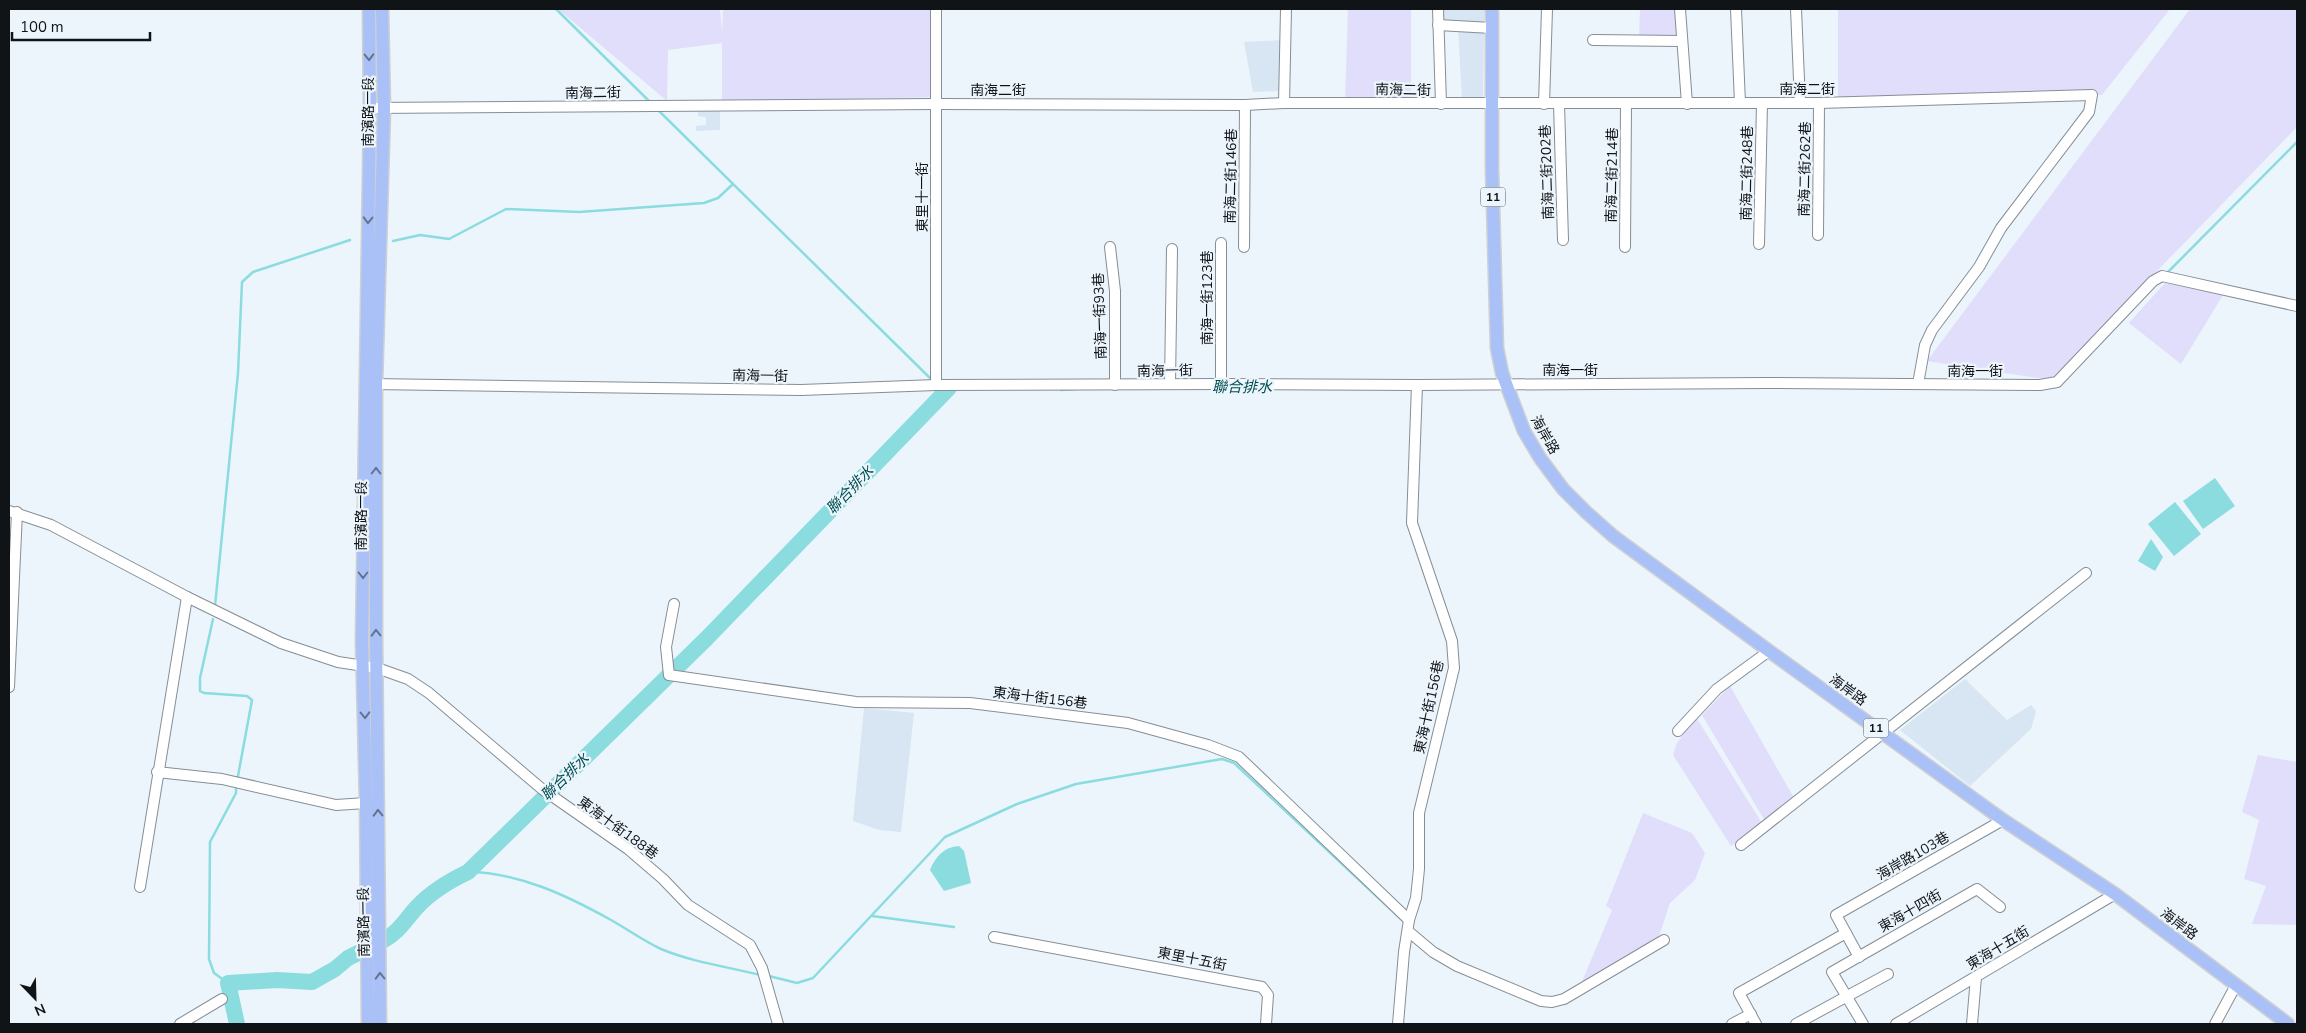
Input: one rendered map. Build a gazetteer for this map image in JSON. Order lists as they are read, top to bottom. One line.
{"streets":{"main road":["南濱路一段","11","海岸路"],"street":["南海二街","南海二街262巷","南海二街202巷","南海二街248巷","南海二街214巷","南海二街146巷","東里十一街","南海一街123巷","南海一街93巷","南海一街","東海十街156巷","東海十街188巷","海岸路103巷","東海十四街","東海十五街","東里十五街"]},"crossings":[["南海二街","南濱路一段"],["南海二街","南海二街262巷"],["南海二街","南海二街202巷"],["南海二街","南海二街248巷"],["南海二街","南海二街214巷"],["南海二街","南海二街146巷"],["南海二街","東里十一街"],["南海二街","南海一街"],["南海二街","海岸路"],["南濱路一段","南海一街"],["南濱路一段","東海十街188巷"],["東里十一街","南海一街"],["南海一街123巷","南海一街"],["南海一街93巷","南海一街"],["南海一街","海岸路"],["南海一街","東海十街156巷"],["海岸路","海岸路103巷"],["海岸路","東海十五街"]],"water":["聯合排水"],"scale_bar":"100 m","north":"bottom right"}
